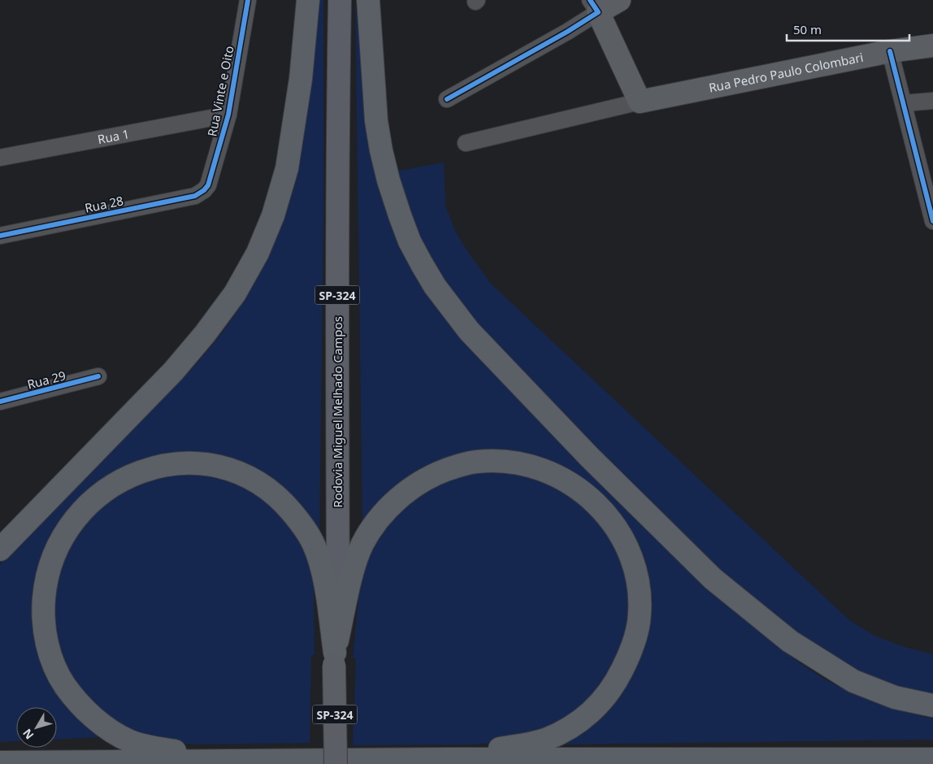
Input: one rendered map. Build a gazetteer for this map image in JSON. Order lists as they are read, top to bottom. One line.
{"streets":{"highway":["SP-324","Rodovia Miguel Melhado Campos"],"main road":["Rua Pedro Paulo Colombari"],"street":["Rua Vinte e Oito","Rua 1","Rua 28","Rua 29"]},"crossings":[["Rua Vinte e Oito","Rua 1"],["Rua Vinte e Oito","Rua 28"]],"scale_bar":"50 m","north":"bottom left"}
